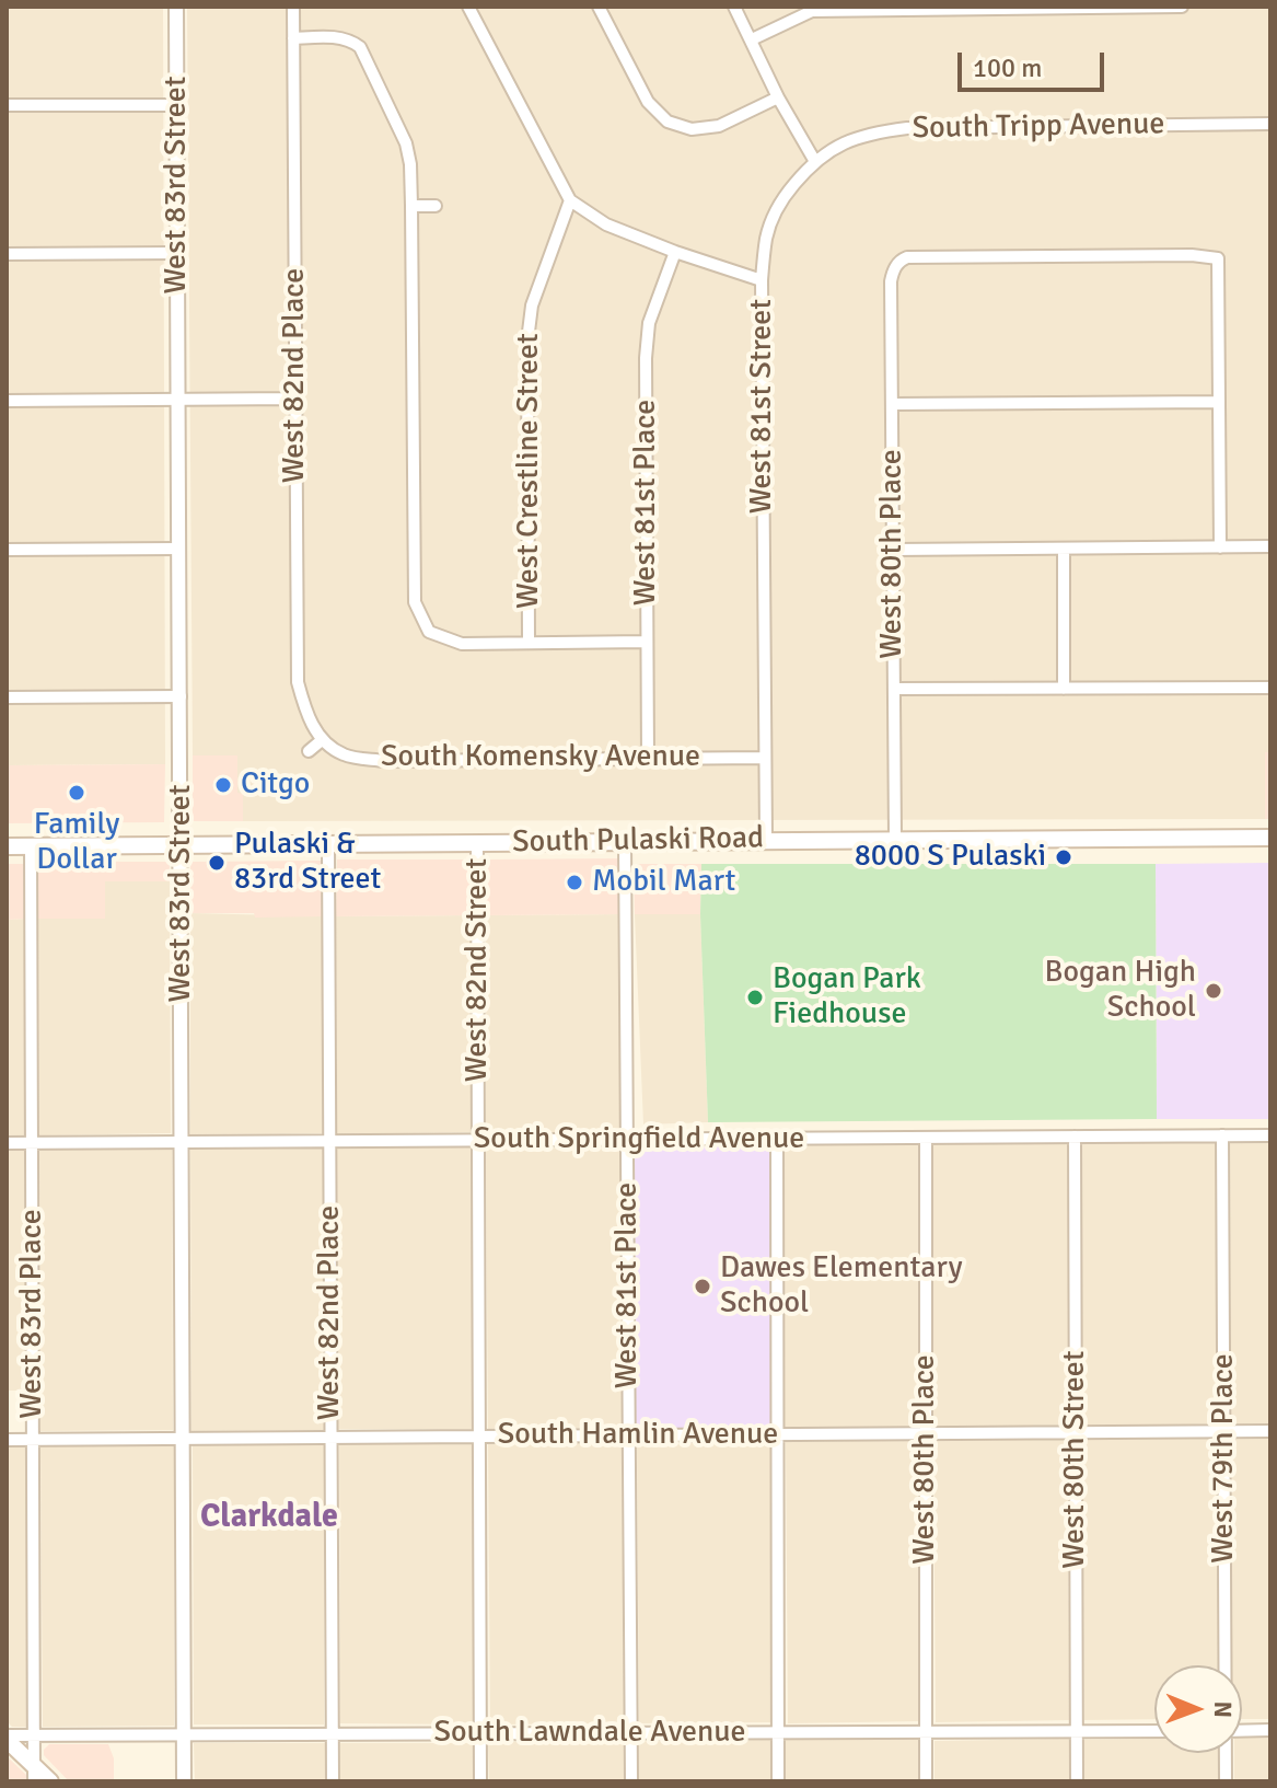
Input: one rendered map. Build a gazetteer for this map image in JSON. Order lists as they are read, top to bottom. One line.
{"streets":{"main road":["South Pulaski Road"],"street":["South Tripp Avenue","West 83rd Street","West 82nd Place","West 81st Street","West Crestline Street","West 81st Place","West 80th Place","South Komensky Avenue","West 82nd Street","South Springfield Avenue","West 83rd Place","South Hamlin Avenue","West 79th Place","West 80th Street","South Lawndale Avenue"]},"crossings":[["South Tripp Avenue","West 81st Street"],["West 83rd Street","South Pulaski Road"],["West 83rd Street","South Springfield Avenue"],["West 83rd Street","South Hamlin Avenue"],["West 83rd Street","South Lawndale Avenue"],["West 82nd Place","South Komensky Avenue"],["West 82nd Place","South Pulaski Road"],["West 82nd Place","South Springfield Avenue"],["West 82nd Place","South Hamlin Avenue"],["West 82nd Place","South Lawndale Avenue"],["West 81st Street","South Komensky Avenue"],["West 81st Street","South Pulaski Road"],["West 81st Place","South Komensky Avenue"],["West 81st Place","South Pulaski Road"],["West 81st Place","South Springfield Avenue"],["West 81st Place","South Hamlin Avenue"],["West 81st Place","South Lawndale Avenue"],["West 80th Place","South Pulaski Road"],["West 80th Place","South Springfield Avenue"],["West 80th Place","South Hamlin Avenue"],["West 80th Place","South Lawndale Avenue"],["South Pulaski Road","West 82nd Street"],["South Pulaski Road","West 83rd Place"],["West 82nd Street","South Springfield Avenue"],["West 82nd Street","South Hamlin Avenue"],["West 82nd Street","South Lawndale Avenue"],["South Springfield Avenue","West 83rd Place"],["South Springfield Avenue","West 79th Place"],["South Springfield Avenue","West 80th Street"],["West 83rd Place","South Hamlin Avenue"],["West 83rd Place","South Lawndale Avenue"],["South Hamlin Avenue","West 79th Place"],["South Hamlin Avenue","West 80th Street"],["West 80th Street","South Lawndale Avenue"]],"districts":["Clarkdale"],"places":["Citgo","Family Dollar","8000 S Pulaski","Pulaski & 83rd Street","Mobil Mart","Bogan High School","Bogan Park Fiedhouse","Dawes Elementary School"],"scale_bar":"100 m","north":"right"}
